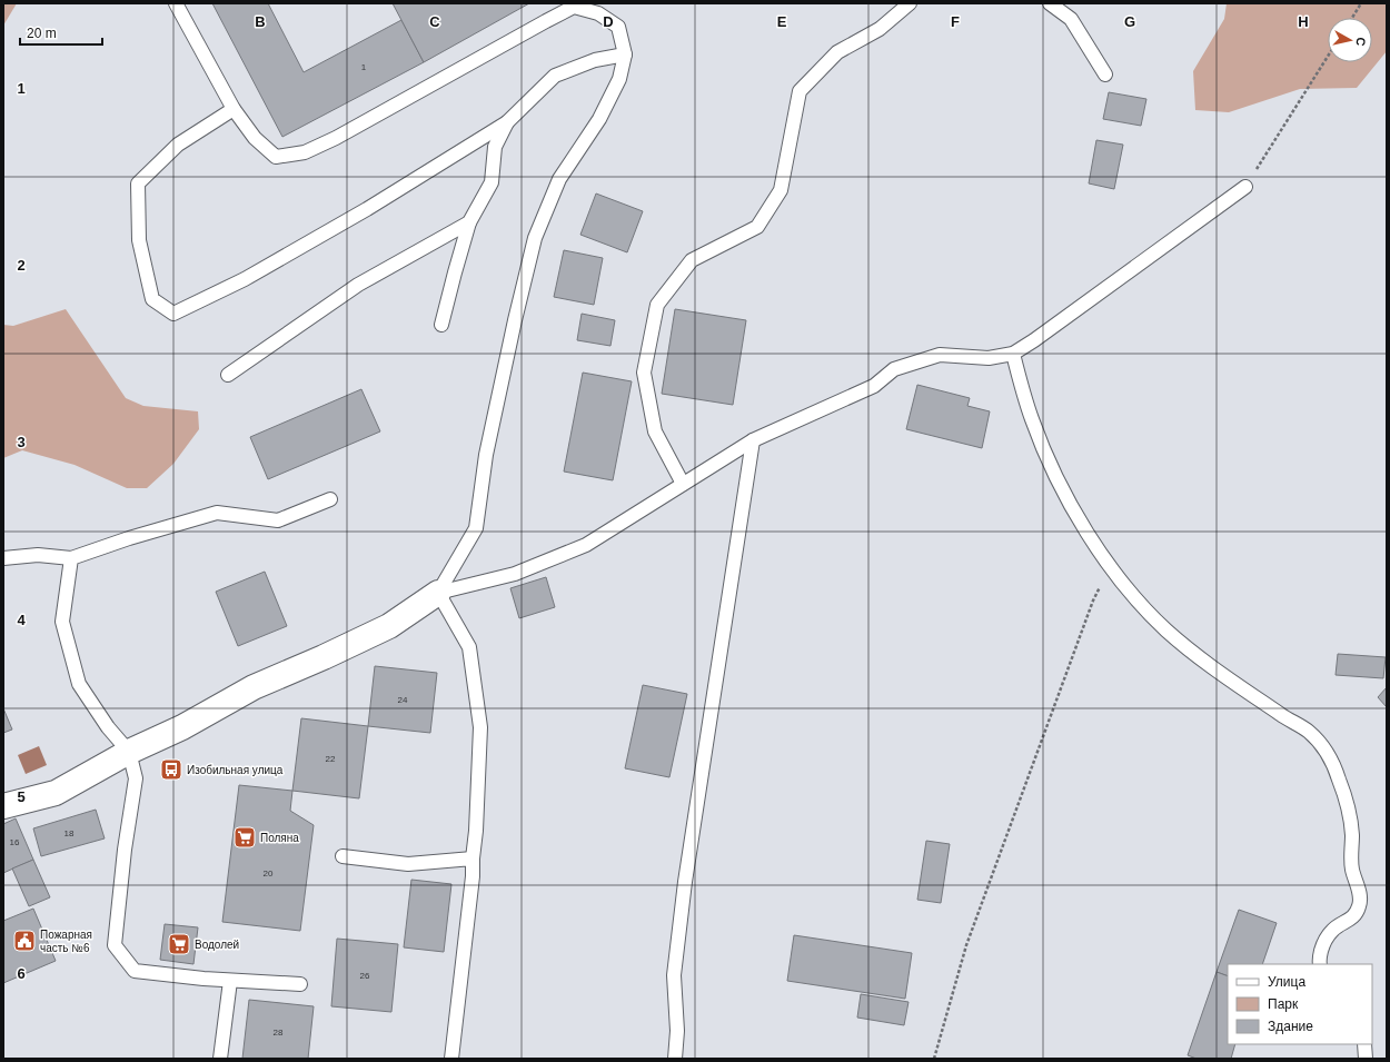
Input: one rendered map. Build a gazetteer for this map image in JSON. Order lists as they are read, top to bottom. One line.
{"places":{"bus stop":["Изобильная улица"],"supermarket":["Поляна","Водолей"],"public building":["Пожарная часть №6"]},"house_numbers":["1","24","22","18","16","20","26","28"],"legend":["Улица","Парк","Здание"],"scale_bar":"20 m","north":"right","grid":{"columns":["B","C","D","E","F","G","H"],"rows":["1","2","3","4","5","6"]}}
